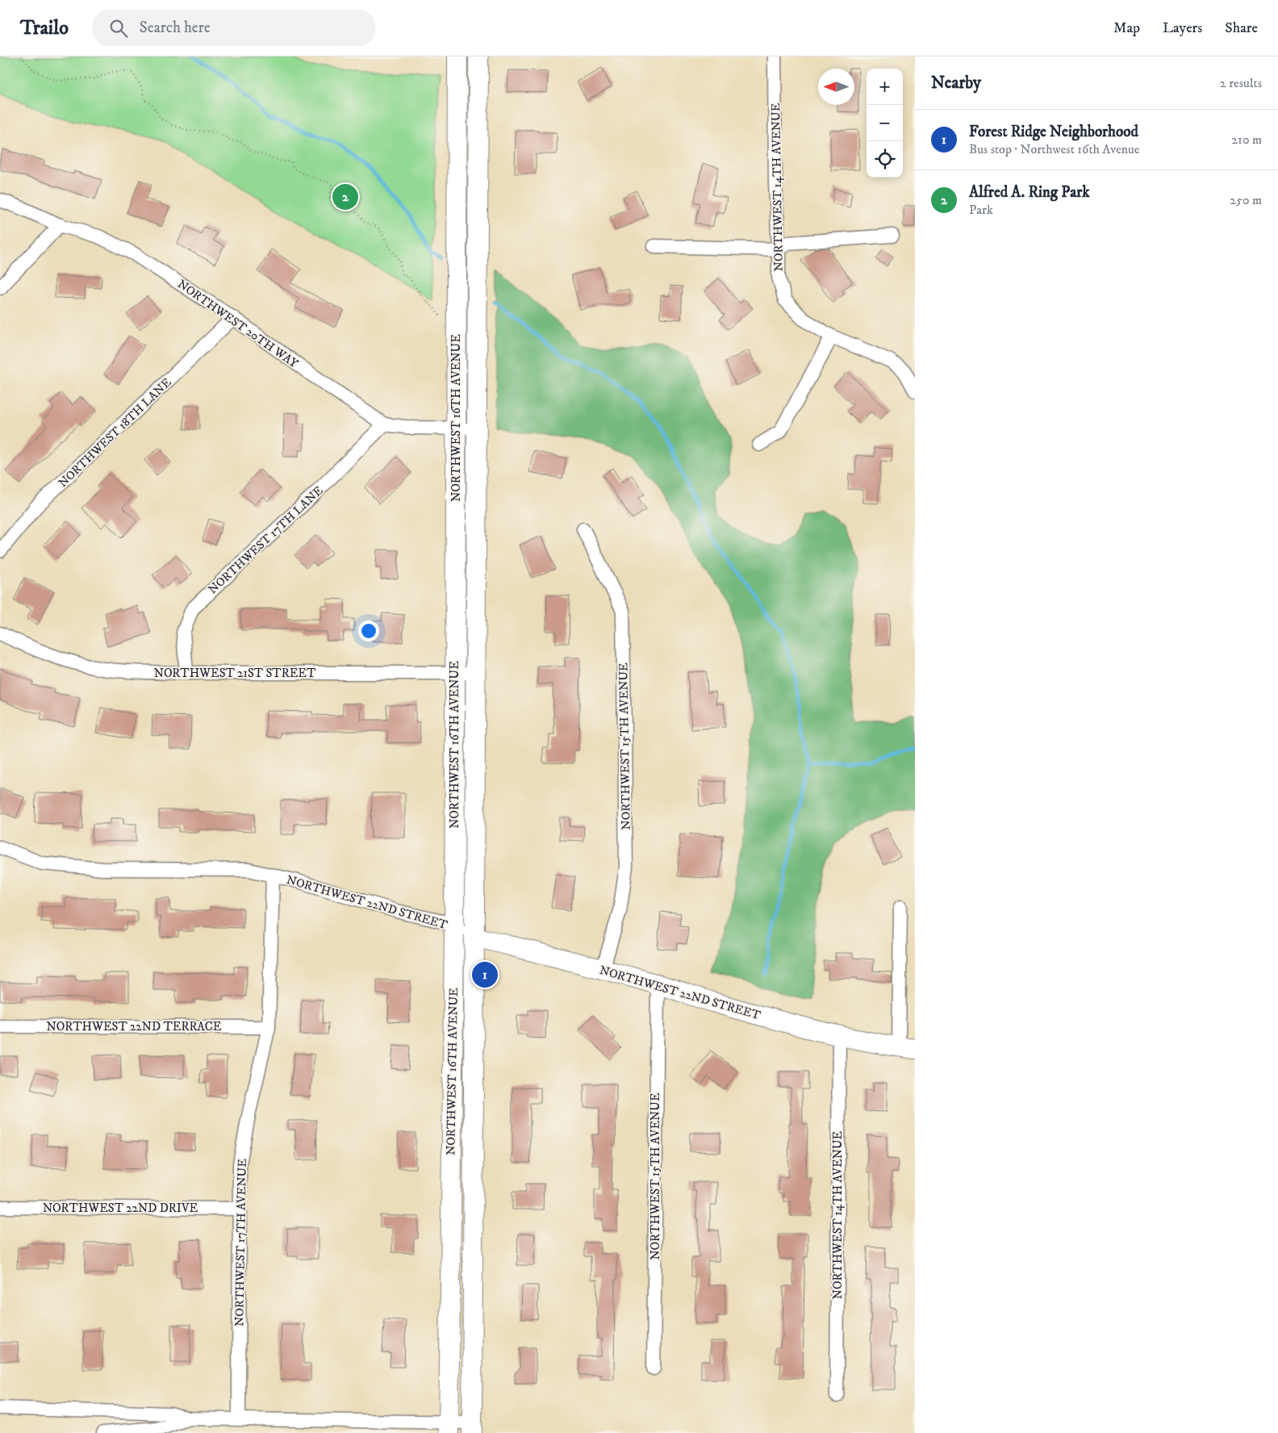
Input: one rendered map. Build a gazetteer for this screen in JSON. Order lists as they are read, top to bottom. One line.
{"streets":{"main road":["NORTHWEST 16TH AVENUE","NORTHWEST 22ND STREET"],"street":["NORTHWEST 14TH AVENUE","NORTHWEST 20TH WAY","NORTHWEST 18TH LANE","NORTHWEST 17TH LANE","NORTHWEST 21ST STREET","NORTHWEST 15TH AVENUE","NORTHWEST 22ND TERRACE","NORTHWEST 22ND DRIVE","NORTHWEST 17TH AVENUE"]},"crossings":[["NORTHWEST 14TH AVENUE","NORTHWEST 22ND STREET"],["NORTHWEST 20TH WAY","NORTHWEST 16TH AVENUE"],["NORTHWEST 20TH WAY","NORTHWEST 18TH LANE"],["NORTHWEST 20TH WAY","NORTHWEST 17TH LANE"],["NORTHWEST 16TH AVENUE","NORTHWEST 21ST STREET"],["NORTHWEST 16TH AVENUE","NORTHWEST 22ND STREET"],["NORTHWEST 17TH LANE","NORTHWEST 21ST STREET"],["NORTHWEST 15TH AVENUE","NORTHWEST 22ND STREET"],["NORTHWEST 22ND STREET","NORTHWEST 17TH AVENUE"],["NORTHWEST 22ND TERRACE","NORTHWEST 17TH AVENUE"],["NORTHWEST 22ND DRIVE","NORTHWEST 17TH AVENUE"]],"north":"left","page":{"header":"Trailo","search":"Search here","nav":["Map","Layers","Share"],"heading":["Nearby","2 results"],"map_buttons":["+","−"],"list":[{"mark":"1","name":"Forest Ridge Neighborhood","note":"Bus stop · Northwest 16th Avenue","value":"210 m"},{"mark":"2","name":"Alfred A. Ring Park","note":"Park","value":"250 m"}],"pins":["2","1"]}}
